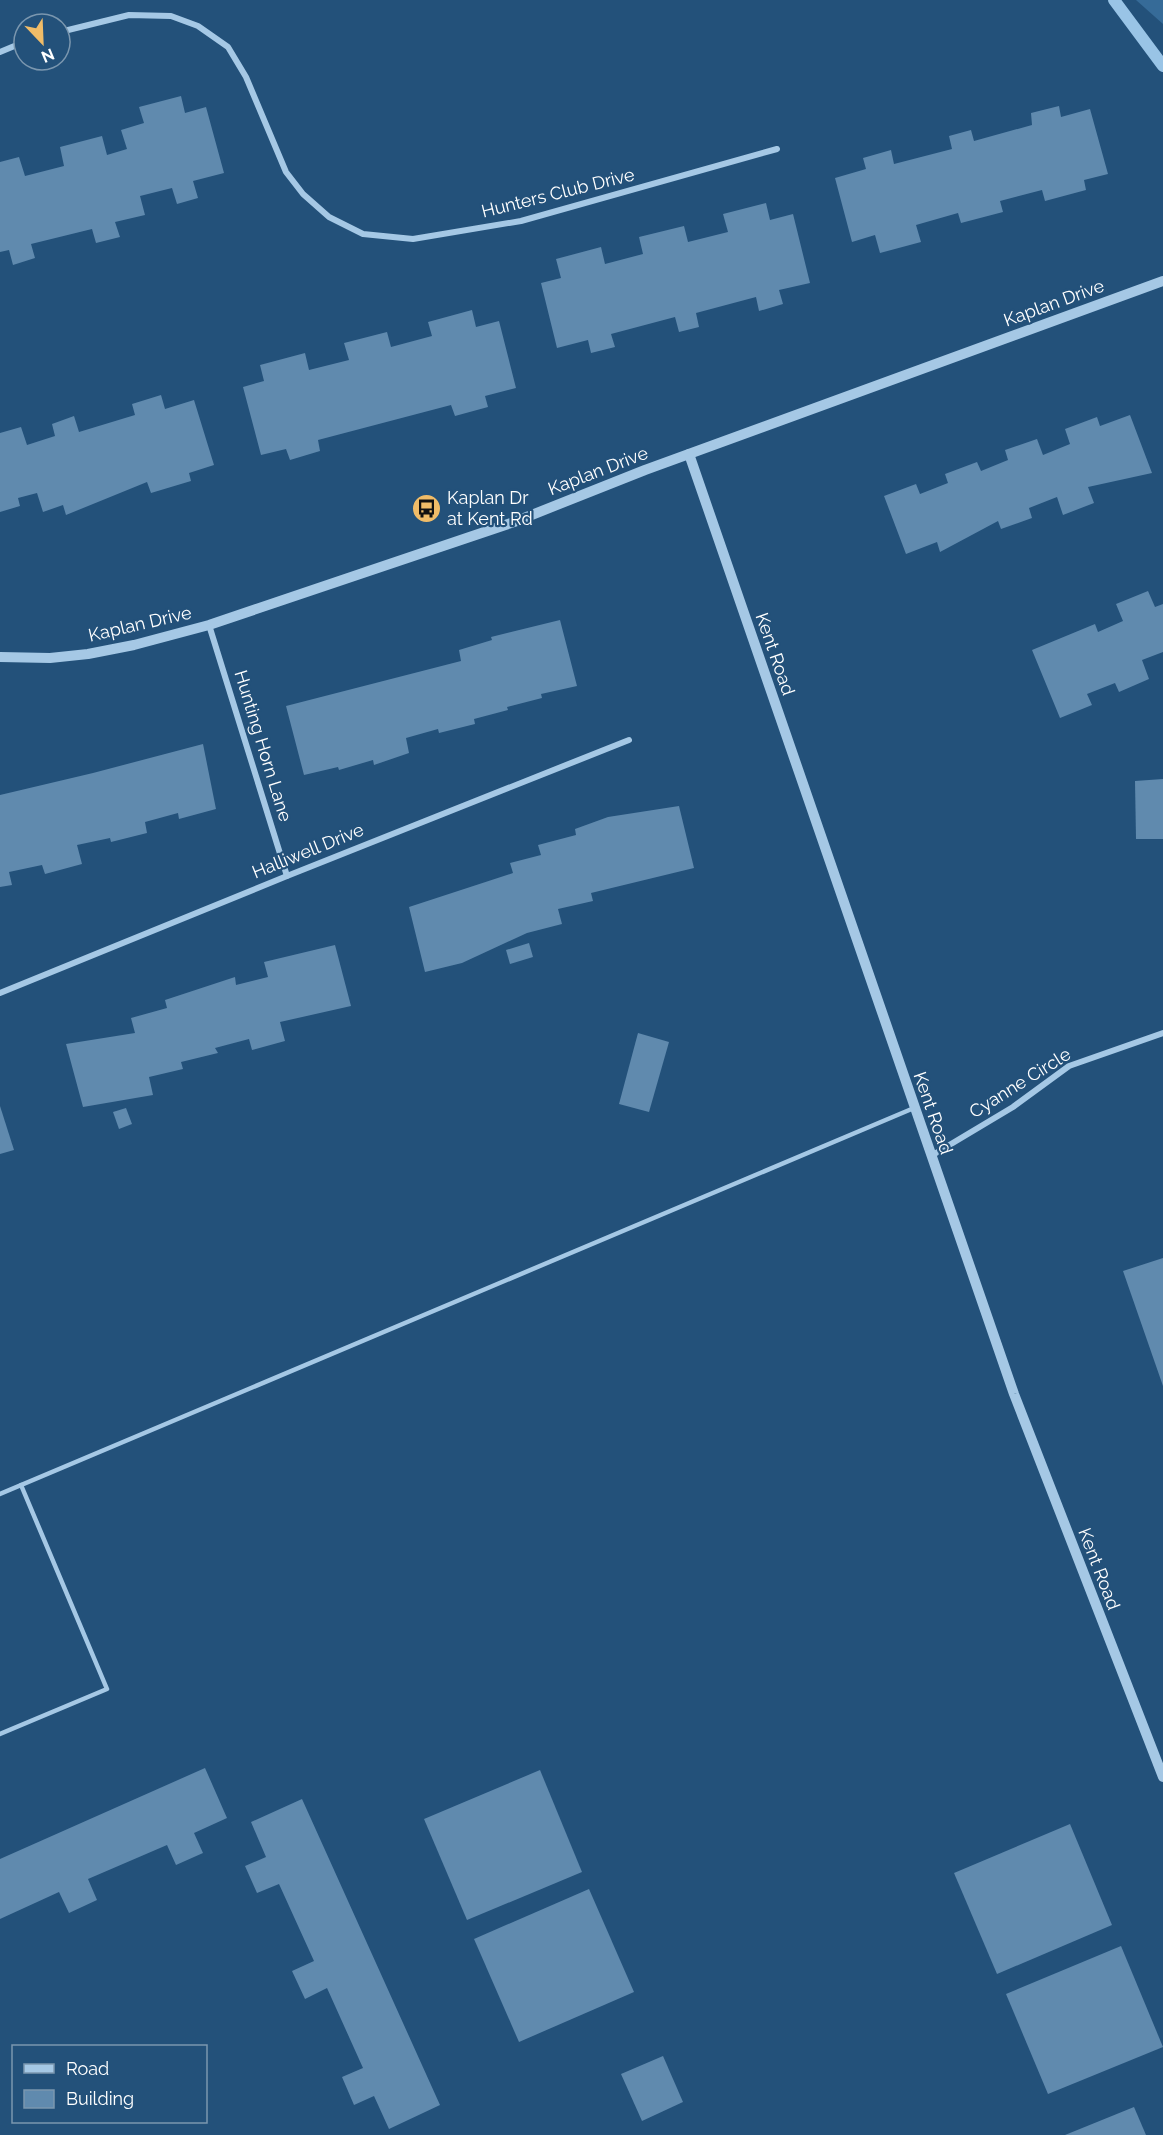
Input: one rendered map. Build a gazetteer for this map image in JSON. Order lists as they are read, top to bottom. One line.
{"streets":{"street":["Hunters Club Drive","Kaplan Drive","Kent Road","Hunting Horn Lane","Halliwell Drive","Cyanne Circle"]},"crossings":[["Kaplan Drive","Kent Road"],["Kaplan Drive","Hunting Horn Lane"],["Kent Road","Cyanne Circle"],["Hunting Horn Lane","Halliwell Drive"]],"places":{"bus stop":["Kaplan Dr at Kent Rd"]},"legend":["Road","Building"],"north":"bottom right"}
